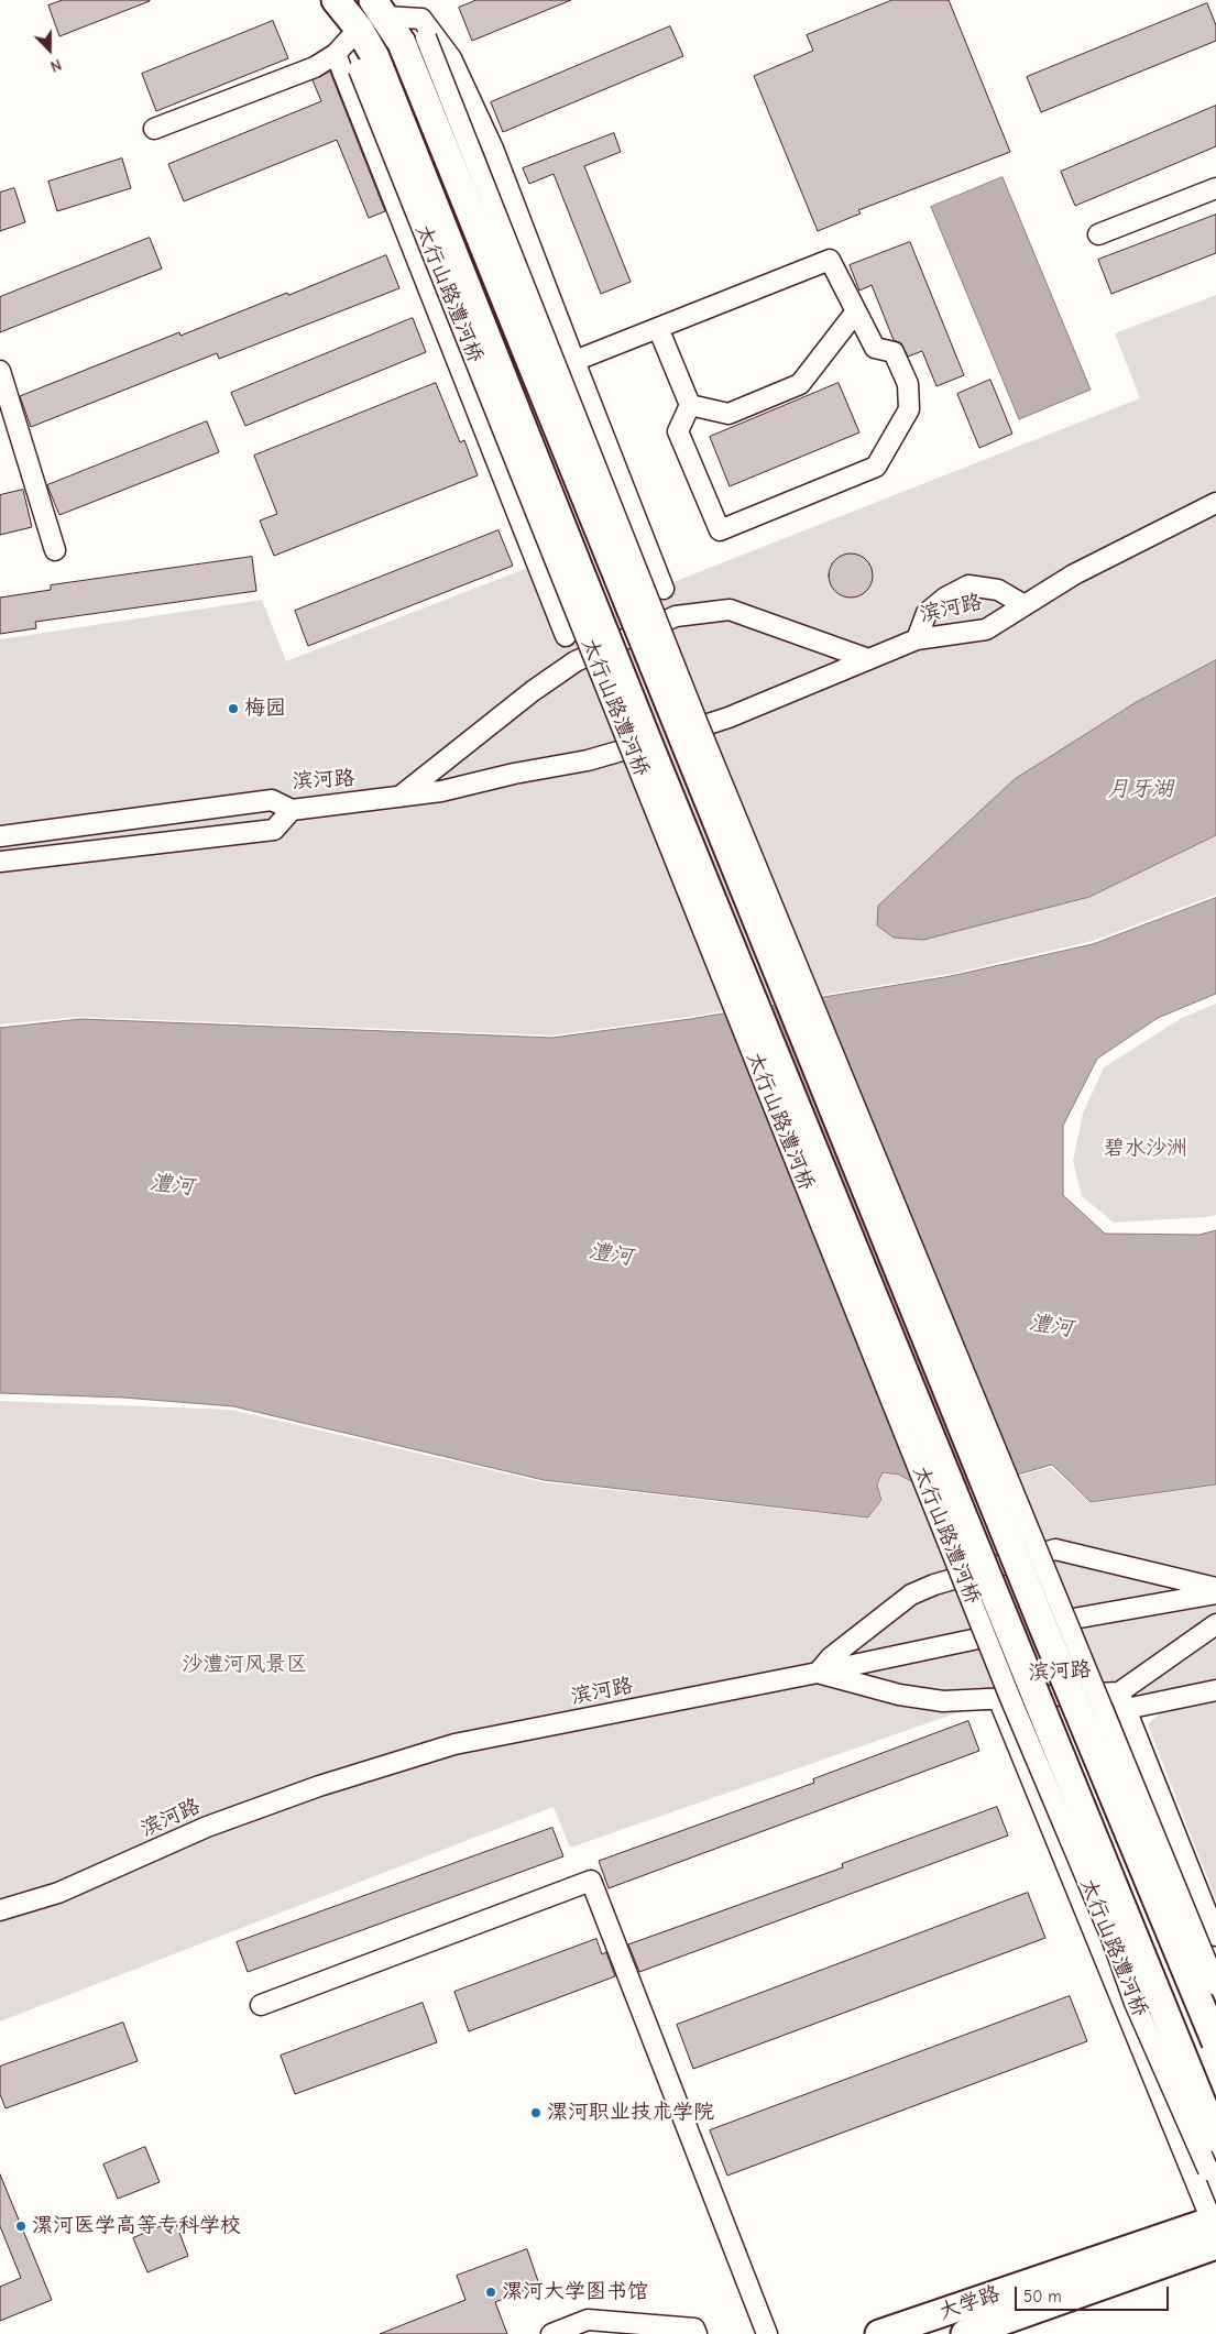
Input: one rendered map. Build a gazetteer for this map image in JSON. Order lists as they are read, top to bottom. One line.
{"streets":{"main road":["太行山路澧河桥","大学路"],"street":["滨河路"]},"crossings":[["太行山路澧河桥","滨河路"]],"water":["月牙湖","澧河"],"parks":["碧水沙洲","沙澧河风景区"],"places":["梅园","漯河职业技术学院","漯河医学高等专科学校","漯河大学图书馆"],"scale_bar":"50 m","north":"bottom"}
